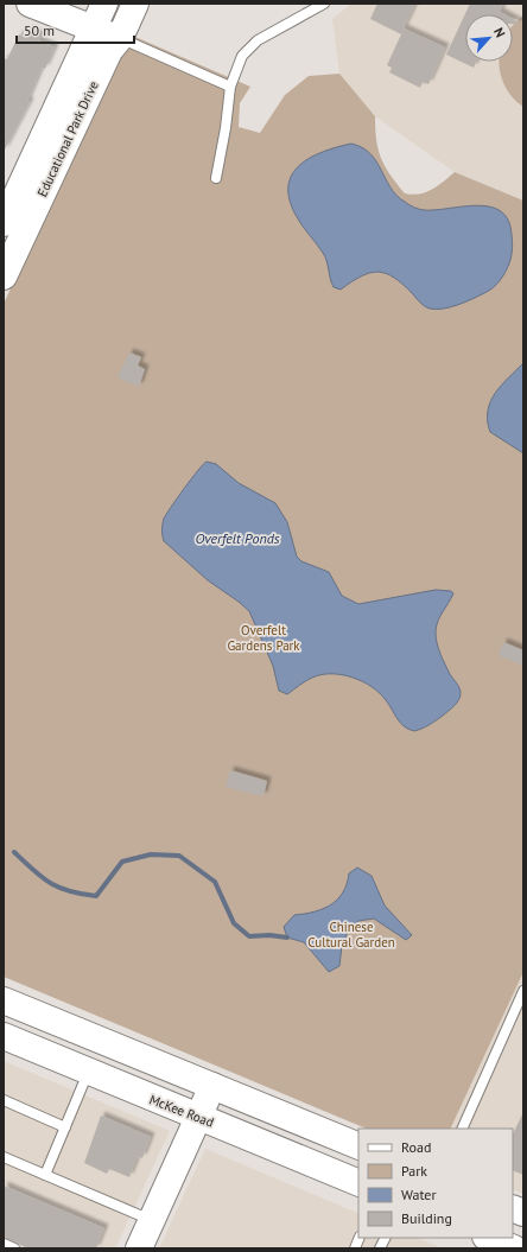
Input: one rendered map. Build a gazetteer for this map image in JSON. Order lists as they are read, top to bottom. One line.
{"streets":{"street":["Educational Park Drive","McKee Road"]},"water":["Overfelt Ponds"],"parks":["Overfelt Gardens Park","Chinese Cultural Garden"],"legend":["Road","Park","Water","Building"],"scale_bar":"50 m","north":"top right"}
